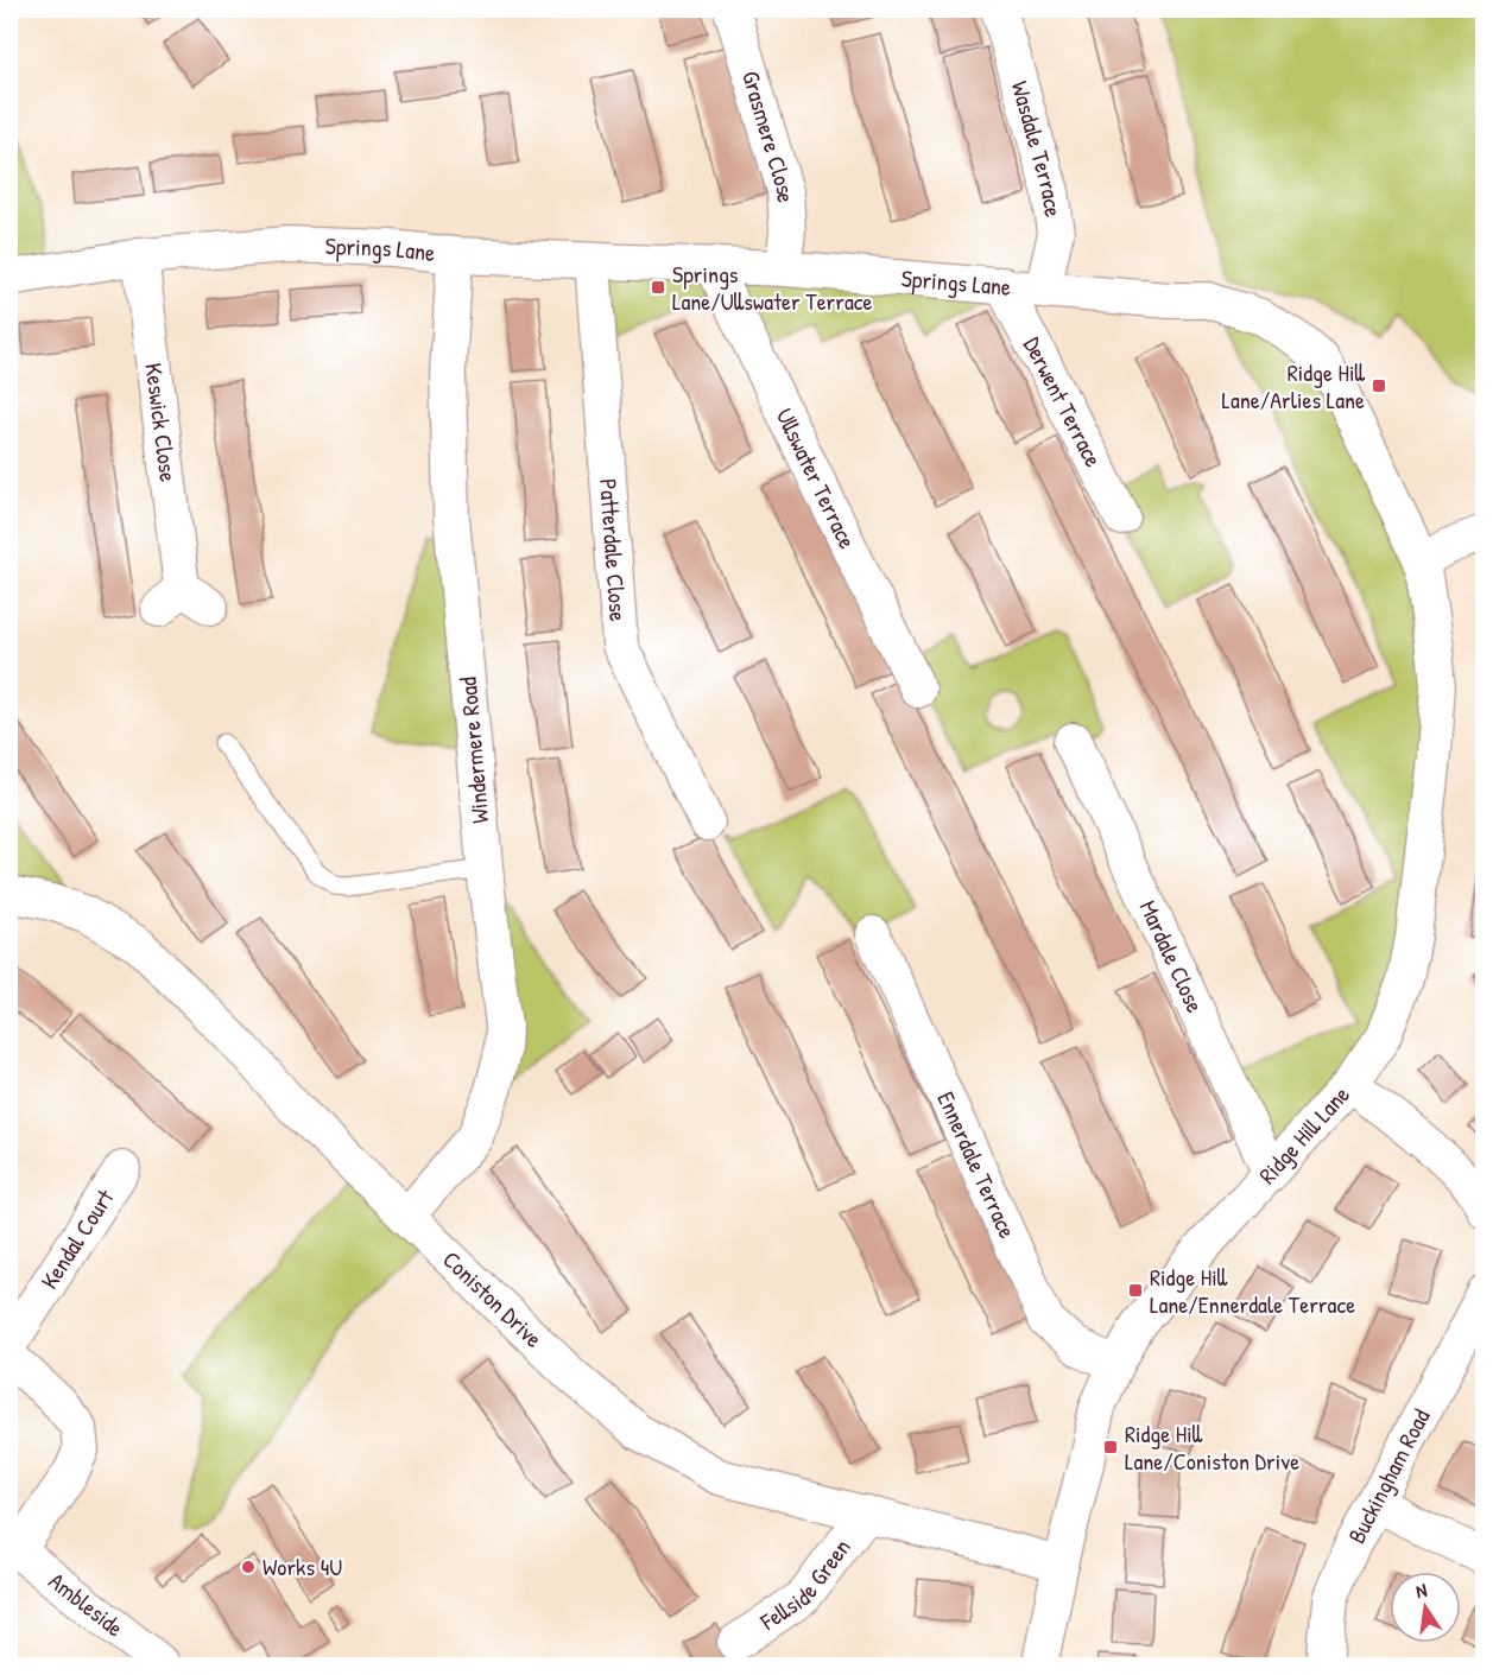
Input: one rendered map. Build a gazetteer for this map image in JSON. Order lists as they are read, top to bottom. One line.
{"streets":{"street":["Grasmere Close","Wasdale Terrace","Springs Lane","Derwent Terrace","Keswick Close","Ullswater Terrace","Patterdale Close","Windermere Road","Mardale Close","Ridge Hill Lane","Ennerdale Terrace","Kendal Court","Coniston Drive","Buckingham Road","Fellside Green","Ambleside"]},"crossings":[["Grasmere Close","Springs Lane"],["Wasdale Terrace","Springs Lane"],["Springs Lane","Derwent Terrace"],["Springs Lane","Keswick Close"],["Springs Lane","Ullswater Terrace"],["Springs Lane","Patterdale Close"],["Springs Lane","Windermere Road"],["Springs Lane","Ridge Hill Lane"],["Windermere Road","Coniston Drive"],["Mardale Close","Ridge Hill Lane"],["Ridge Hill Lane","Ennerdale Terrace"],["Ridge Hill Lane","Coniston Drive"],["Coniston Drive","Fellside Green"]],"places":{"transit":["Springs Lane/Ullswater Terrace","Ridge Hill Lane/Arlies Lane","Ridge Hill Lane/Ennerdale Terrace","Ridge Hill Lane/Coniston Drive"],"other":["Works 4U"]},"north":"top"}
